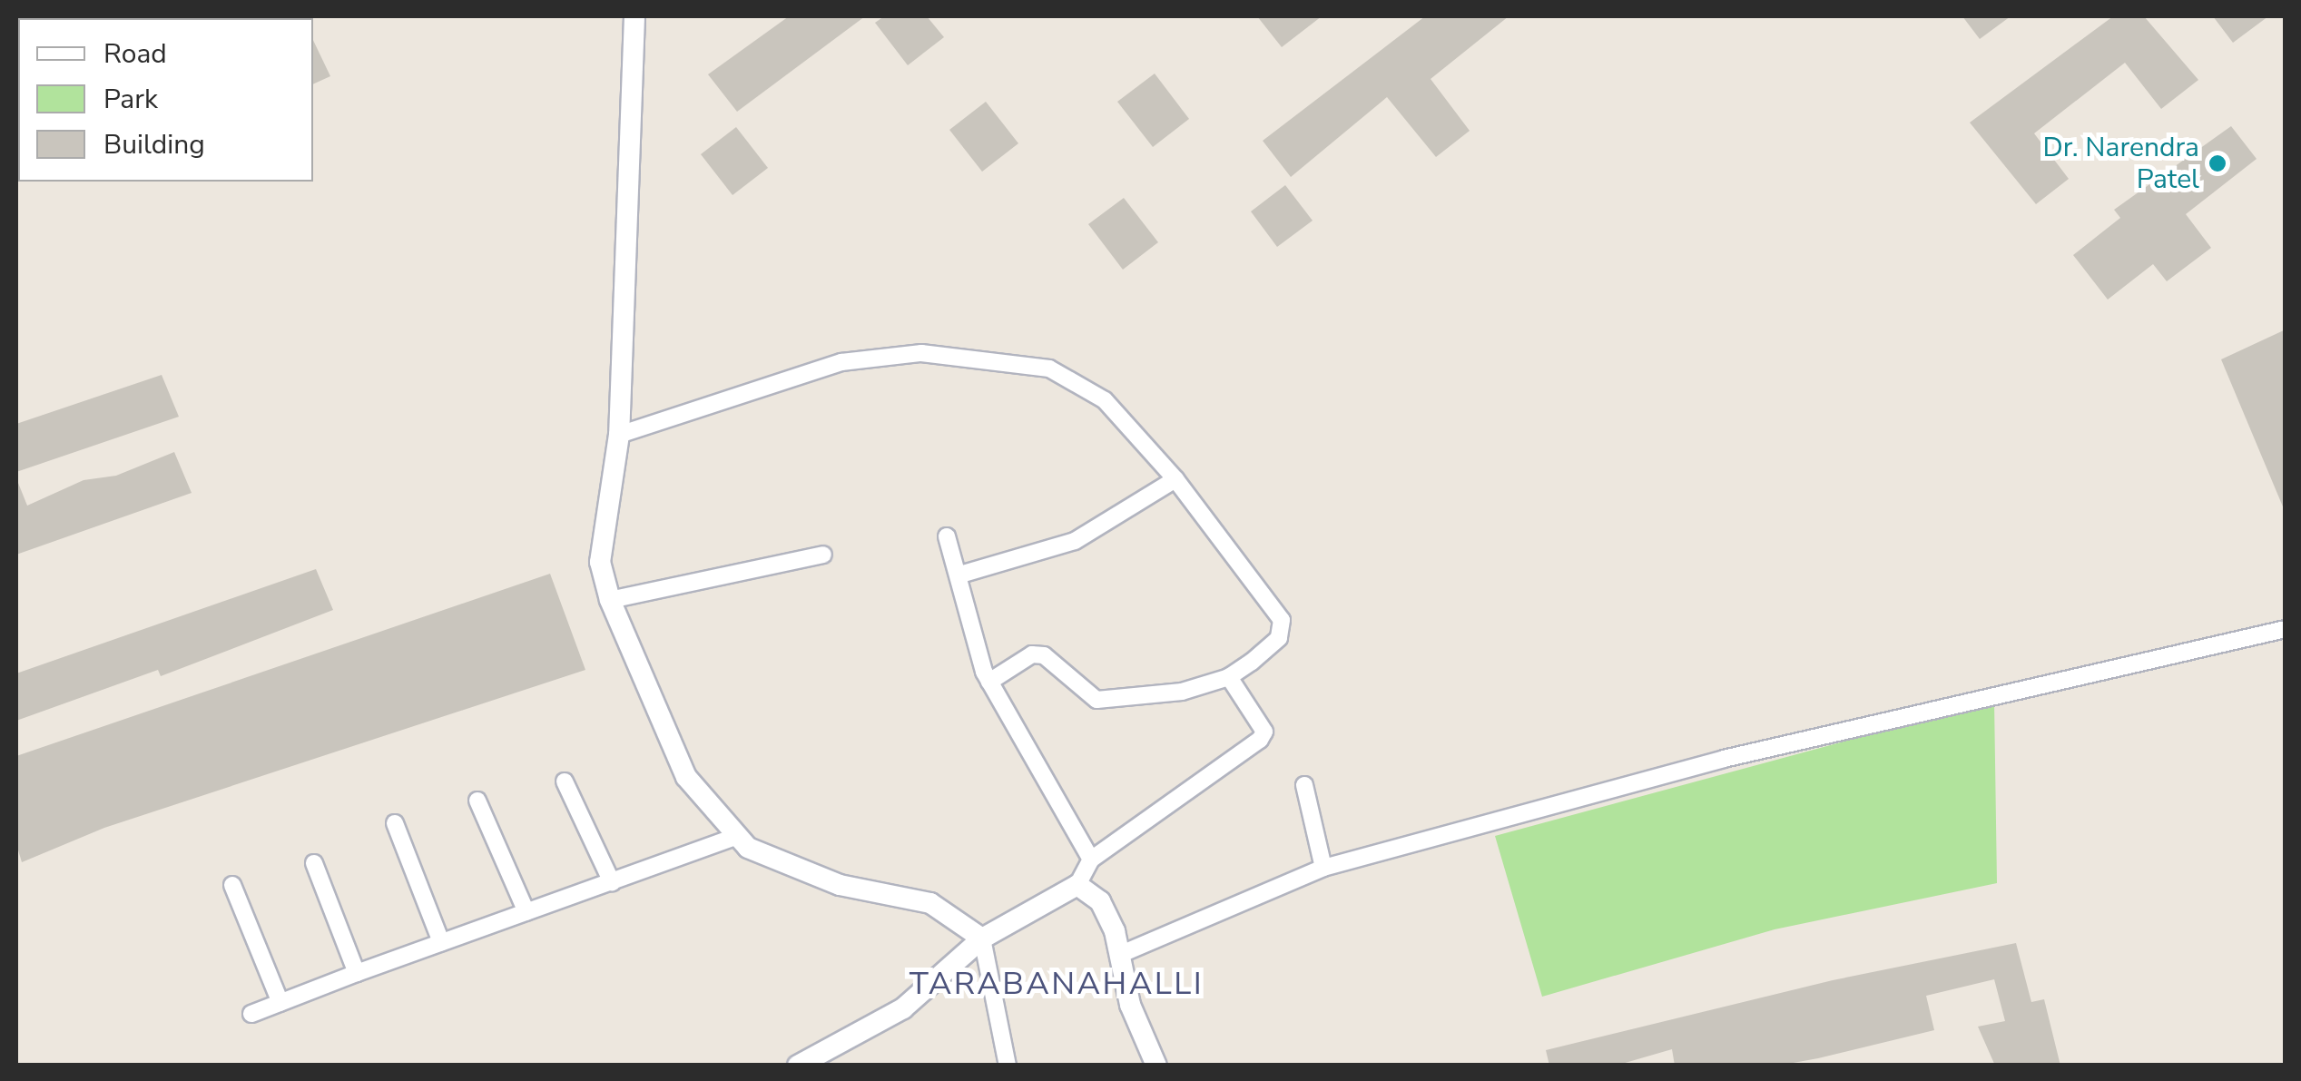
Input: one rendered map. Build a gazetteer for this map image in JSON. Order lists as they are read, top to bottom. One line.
{"districts":["TARABANAHALLI"],"places":["Dr. Narendra Patel"],"legend":["Road","Park","Building"]}
